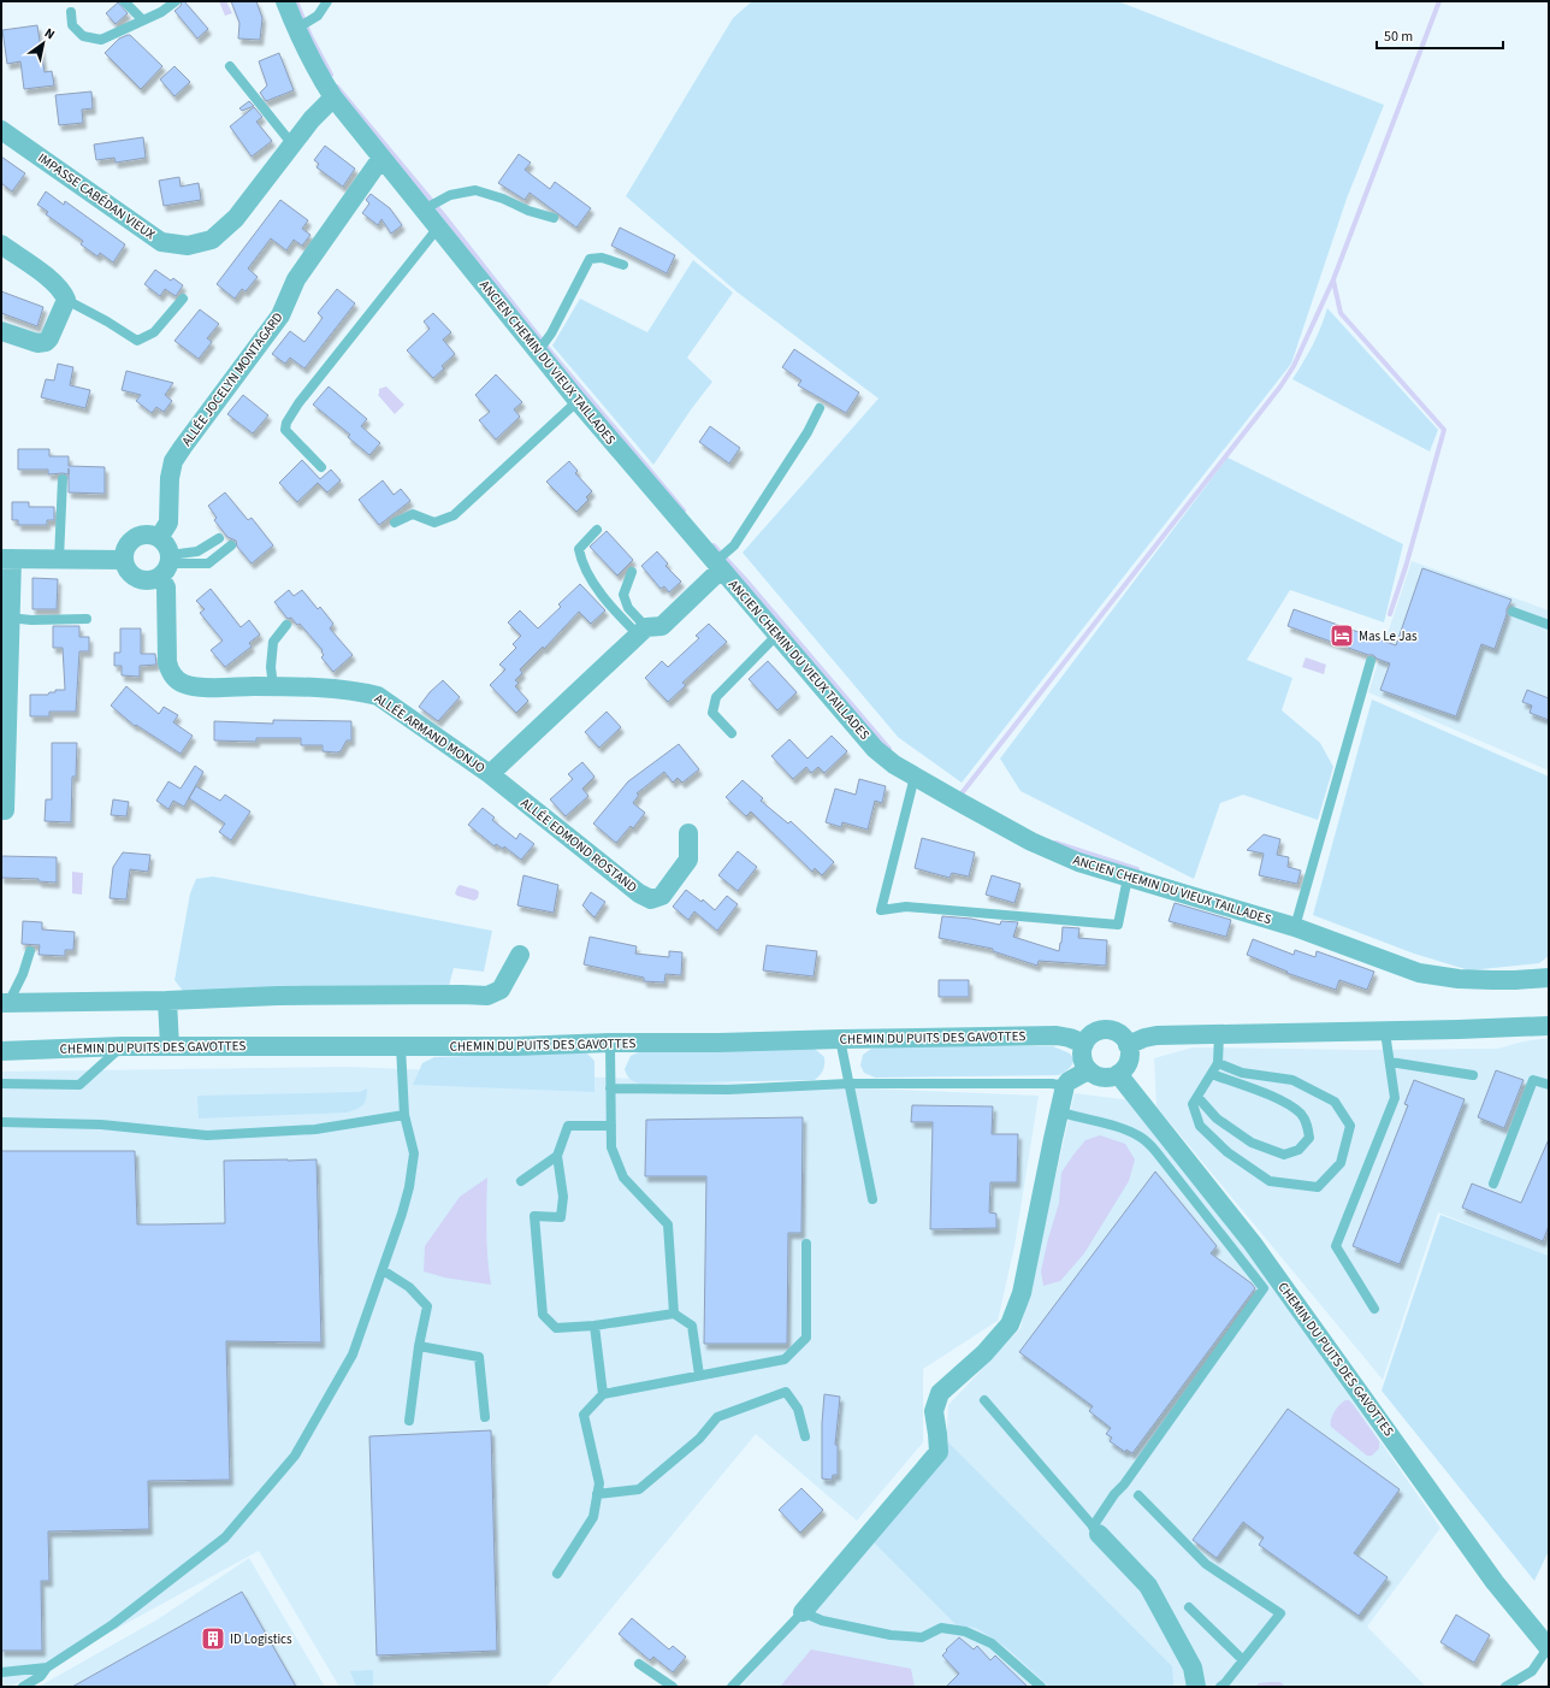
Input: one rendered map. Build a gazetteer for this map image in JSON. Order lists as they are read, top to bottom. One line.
{"streets":{"street":["IMPASSE CABÉDAN VIEUX","ANCIEN CHEMIN DU VIEUX TAILLADES","ALLÉE JOCELYN MONTAGARD","ALLÉE ARMAND MONJO","ALLÉE EDMOND ROSTAND","CHEMIN DU PUITS DES GAVOTTES"]},"crossings":[["IMPASSE CABÉDAN VIEUX","ANCIEN CHEMIN DU VIEUX TAILLADES"],["ANCIEN CHEMIN DU VIEUX TAILLADES","ALLÉE JOCELYN MONTAGARD"],["ALLÉE JOCELYN MONTAGARD","ALLÉE ARMAND MONJO"],["ALLÉE ARMAND MONJO","ALLÉE EDMOND ROSTAND"]],"places":{"hotel":["Mas Le Jas"],"building":["ID Logistics"]},"scale_bar":"50 m","north":"top right"}
